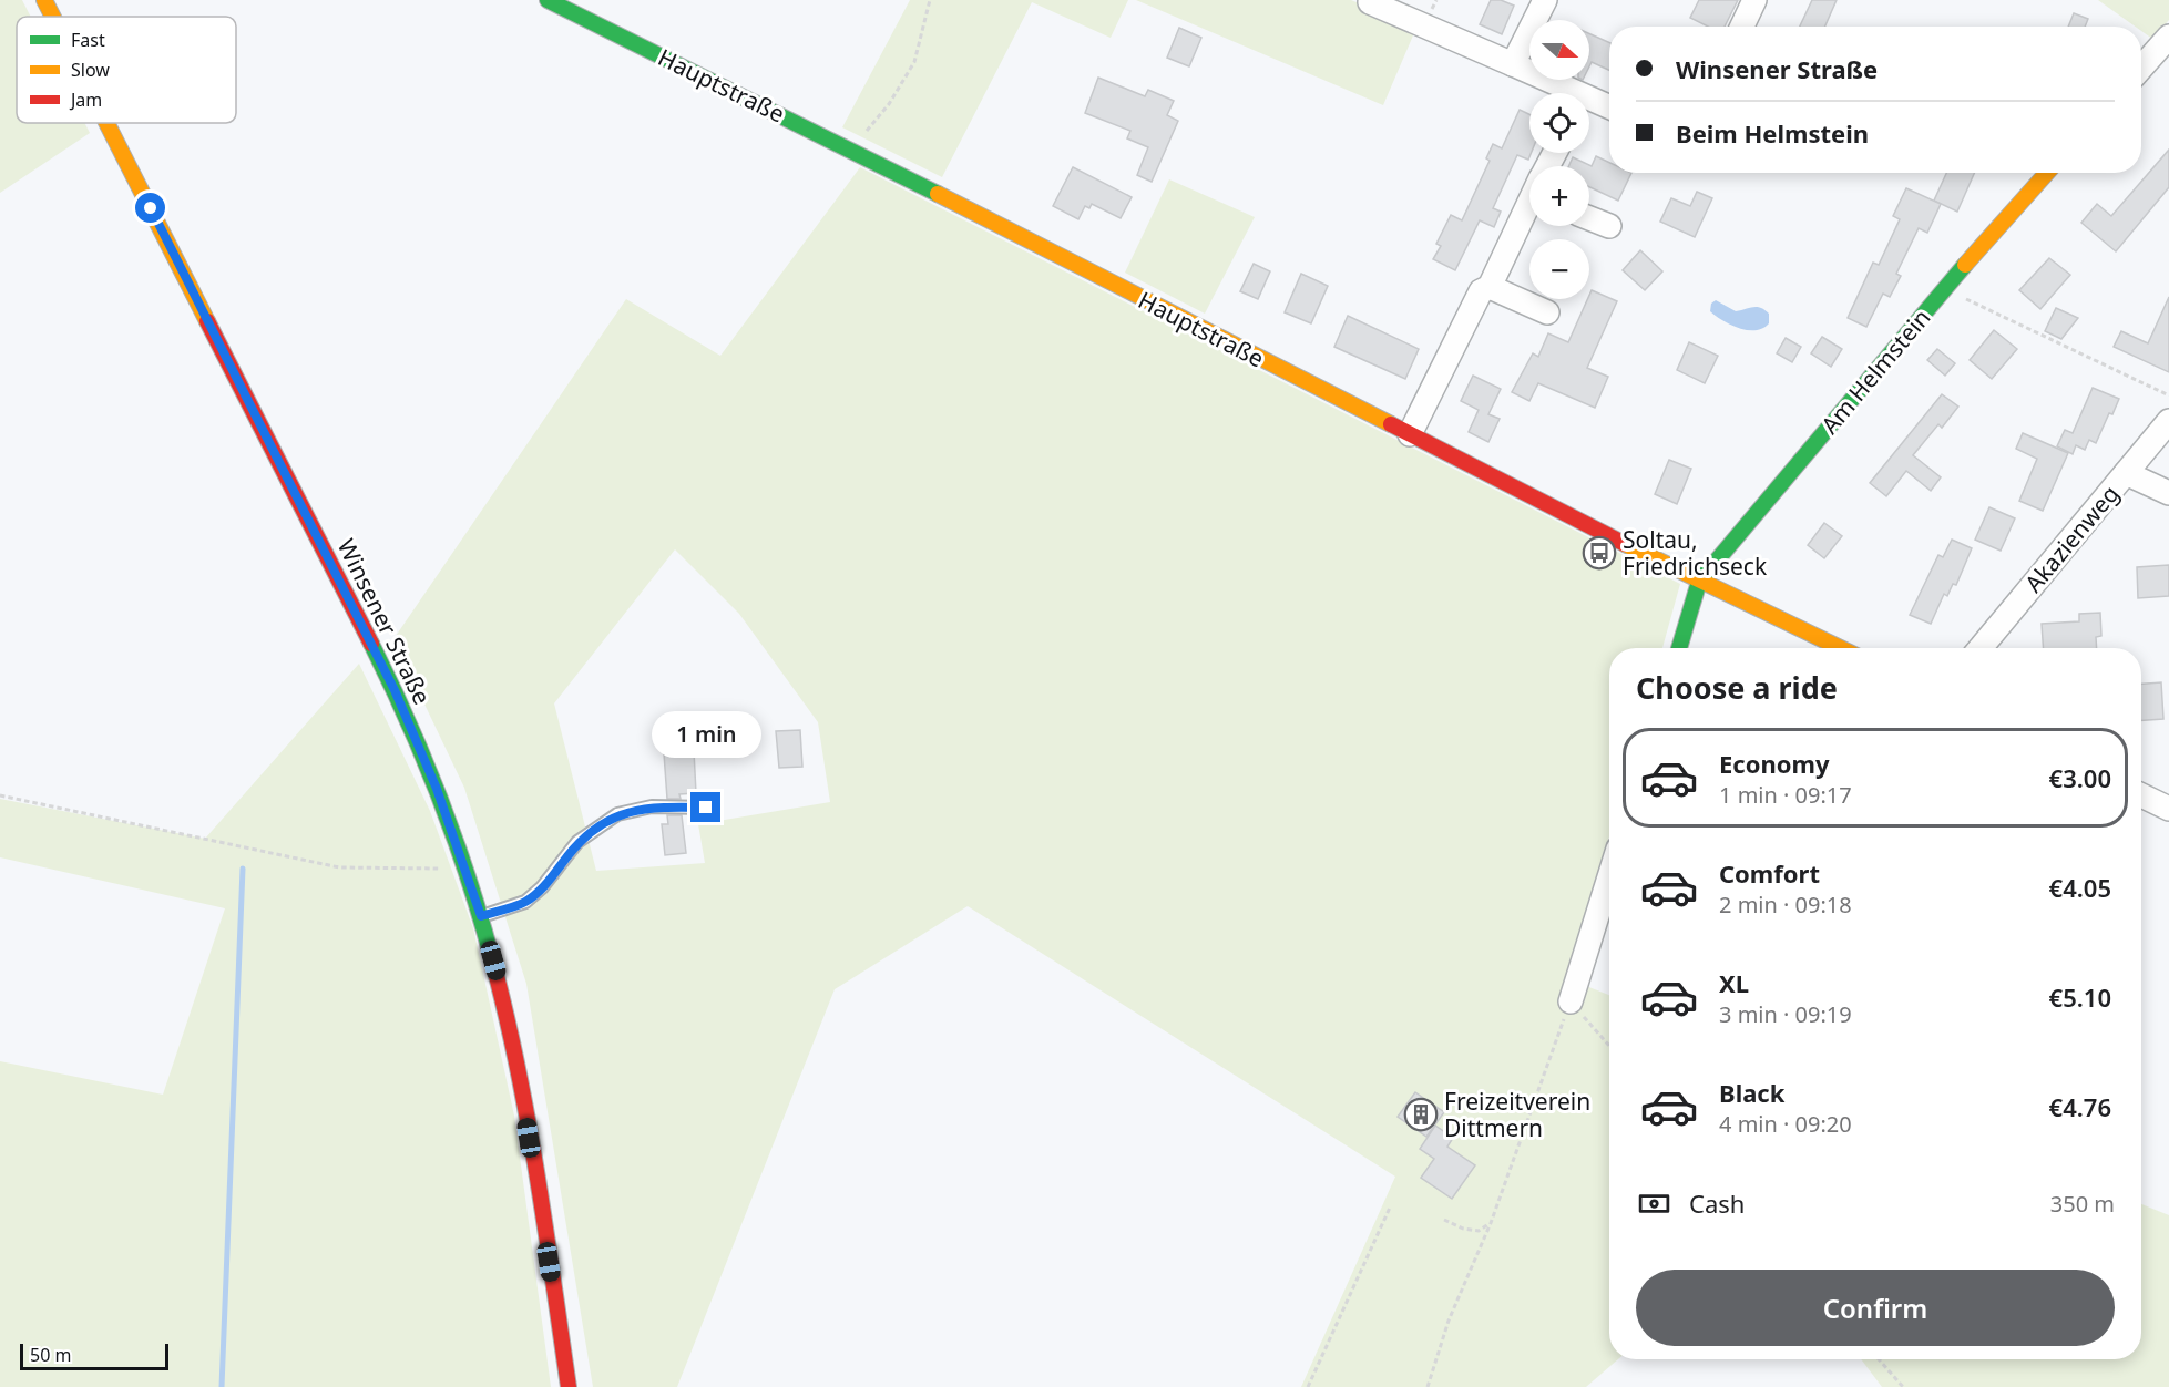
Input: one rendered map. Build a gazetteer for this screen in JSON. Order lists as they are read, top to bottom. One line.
{"streets":{"street":["Hauptstraße","Am Helmstein","Akazienweg","Winsener Straße"]},"crossings":[["Hauptstraße","Am Helmstein"]],"places":{"bus stop":["Soltau, Friedrichseck"],"building":["Freizeitverein Dittmern"]},"legend":["Fast","Slow","Jam"],"scale_bar":"50 m","north":"right","page":{"map_buttons":["+","−"],"banner":["Winsener Straße","Beim Helmstein"],"heading":"Choose a ride","bubble":"1 min","list":[{"name":"Economy","note":"1 min · 09:17","value":"€3.00"},{"name":"Comfort","note":"2 min · 09:18","value":"€4.05"},{"name":"XL","note":"3 min · 09:19","value":"€5.10"},{"name":"Black","note":"4 min · 09:20","value":"€4.76"}],"pay":["Cash","350 m"],"buttons":"Confirm","scale":"50 m"}}
